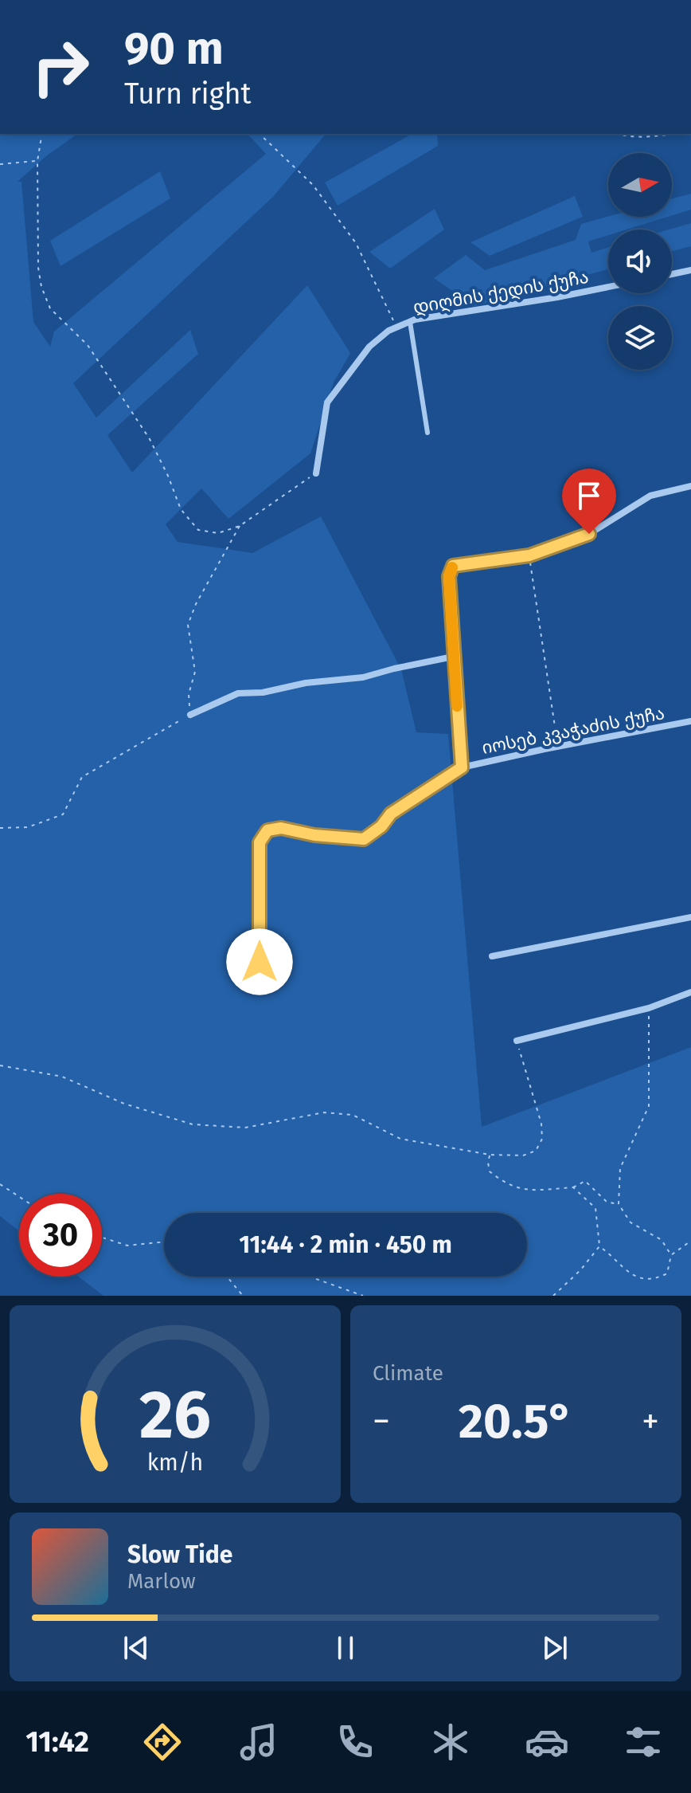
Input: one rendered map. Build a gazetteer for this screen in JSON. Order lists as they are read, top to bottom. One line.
{"streets":{"street":["დიღმის ქედის ქუჩა","იოსებ კვაჭაძის ქუჩა"]},"north":"right","page":{"turn":["90 m","Turn right"],"limit":"30","trip":"11:44 · 2 min · 450 m","tile":"Climate","heat":["−","20.5°","+"],"song":["Slow Tide","Marlow"],"tabs":"11:42","gauge":["26","km/h"]}}
